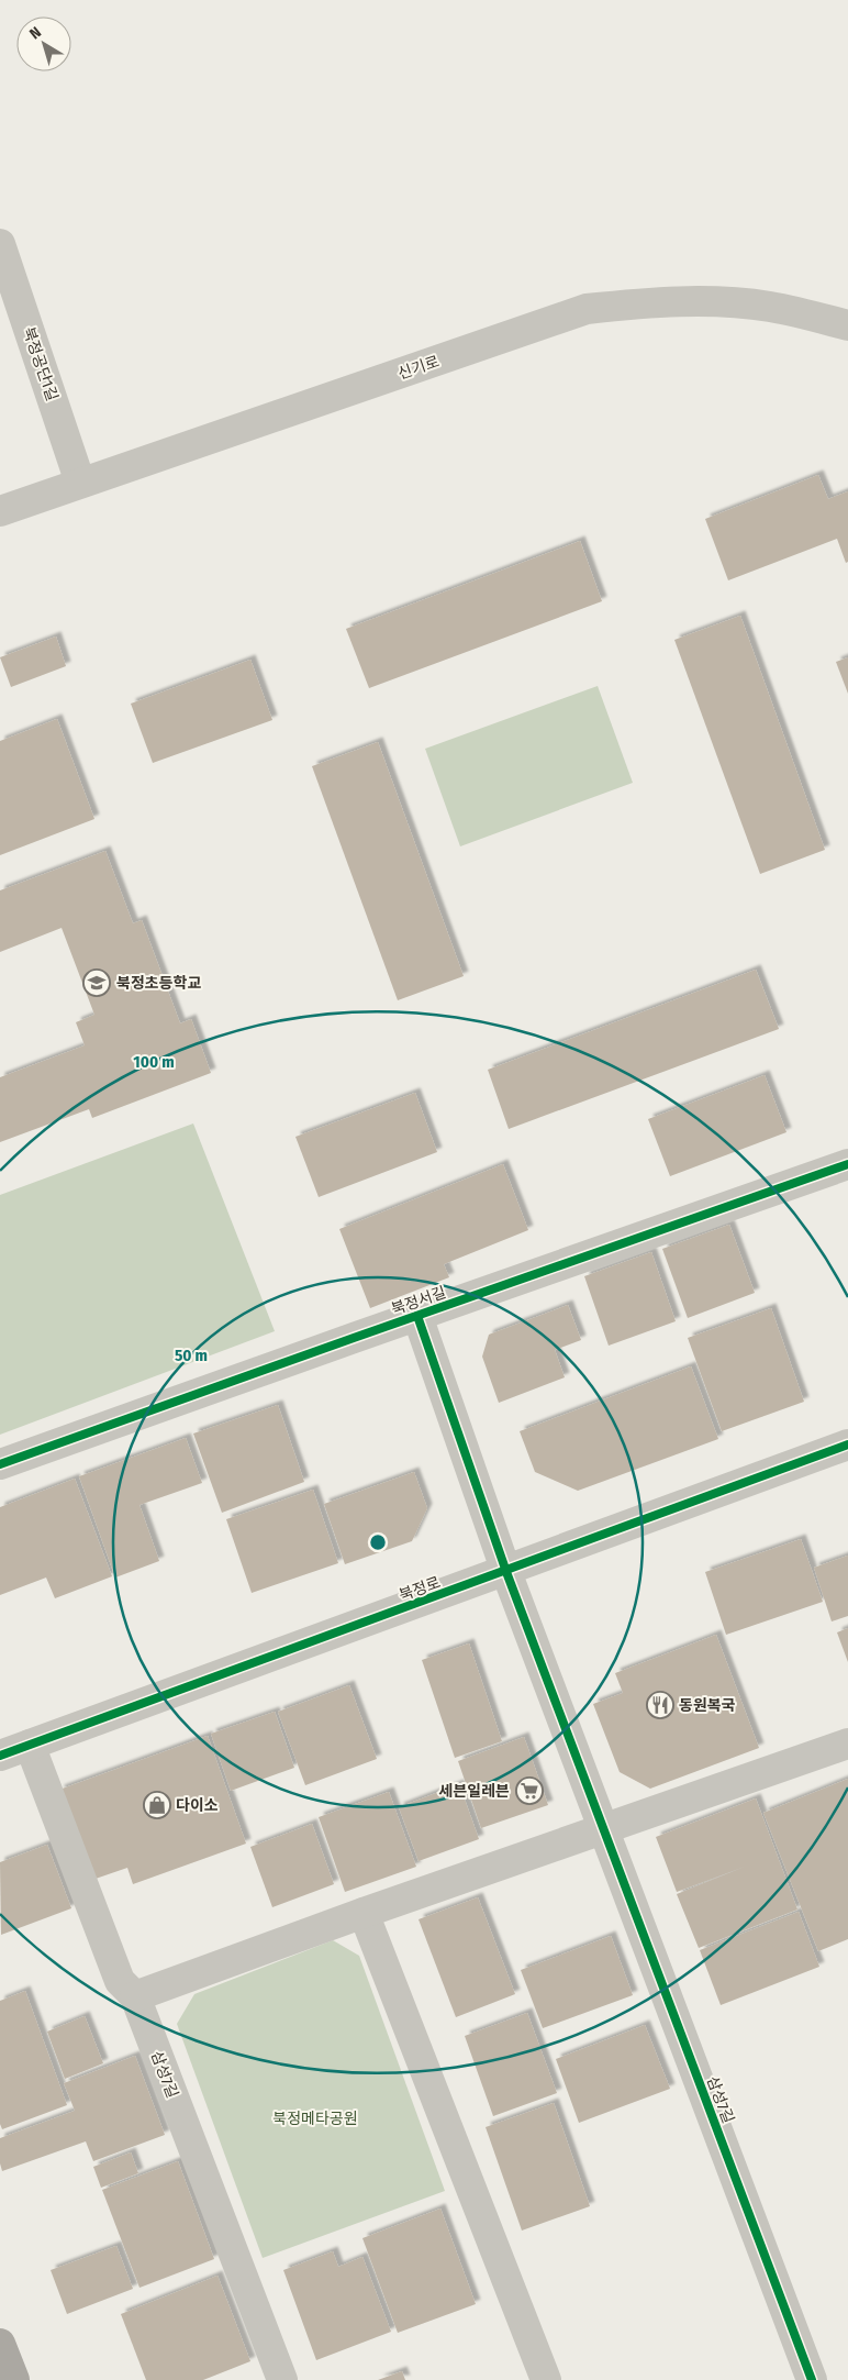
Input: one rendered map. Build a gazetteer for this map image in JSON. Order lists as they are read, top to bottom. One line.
{"streets":{"street":["북정공단1길","신기로","북정서길","북정로","삼성7길"]},"crossings":[["북정공단1길","신기로"],["북정서길","삼성7길"],["북정로","삼성7길"]],"parks":["북정메타공원"],"places":{"school or university":["북정초등학교"],"restaurant":["동원복국"],"supermarket":["세븐일레븐"],"shop":["다이소"]},"north":"top left","rings":["100 m","50 m"]}
